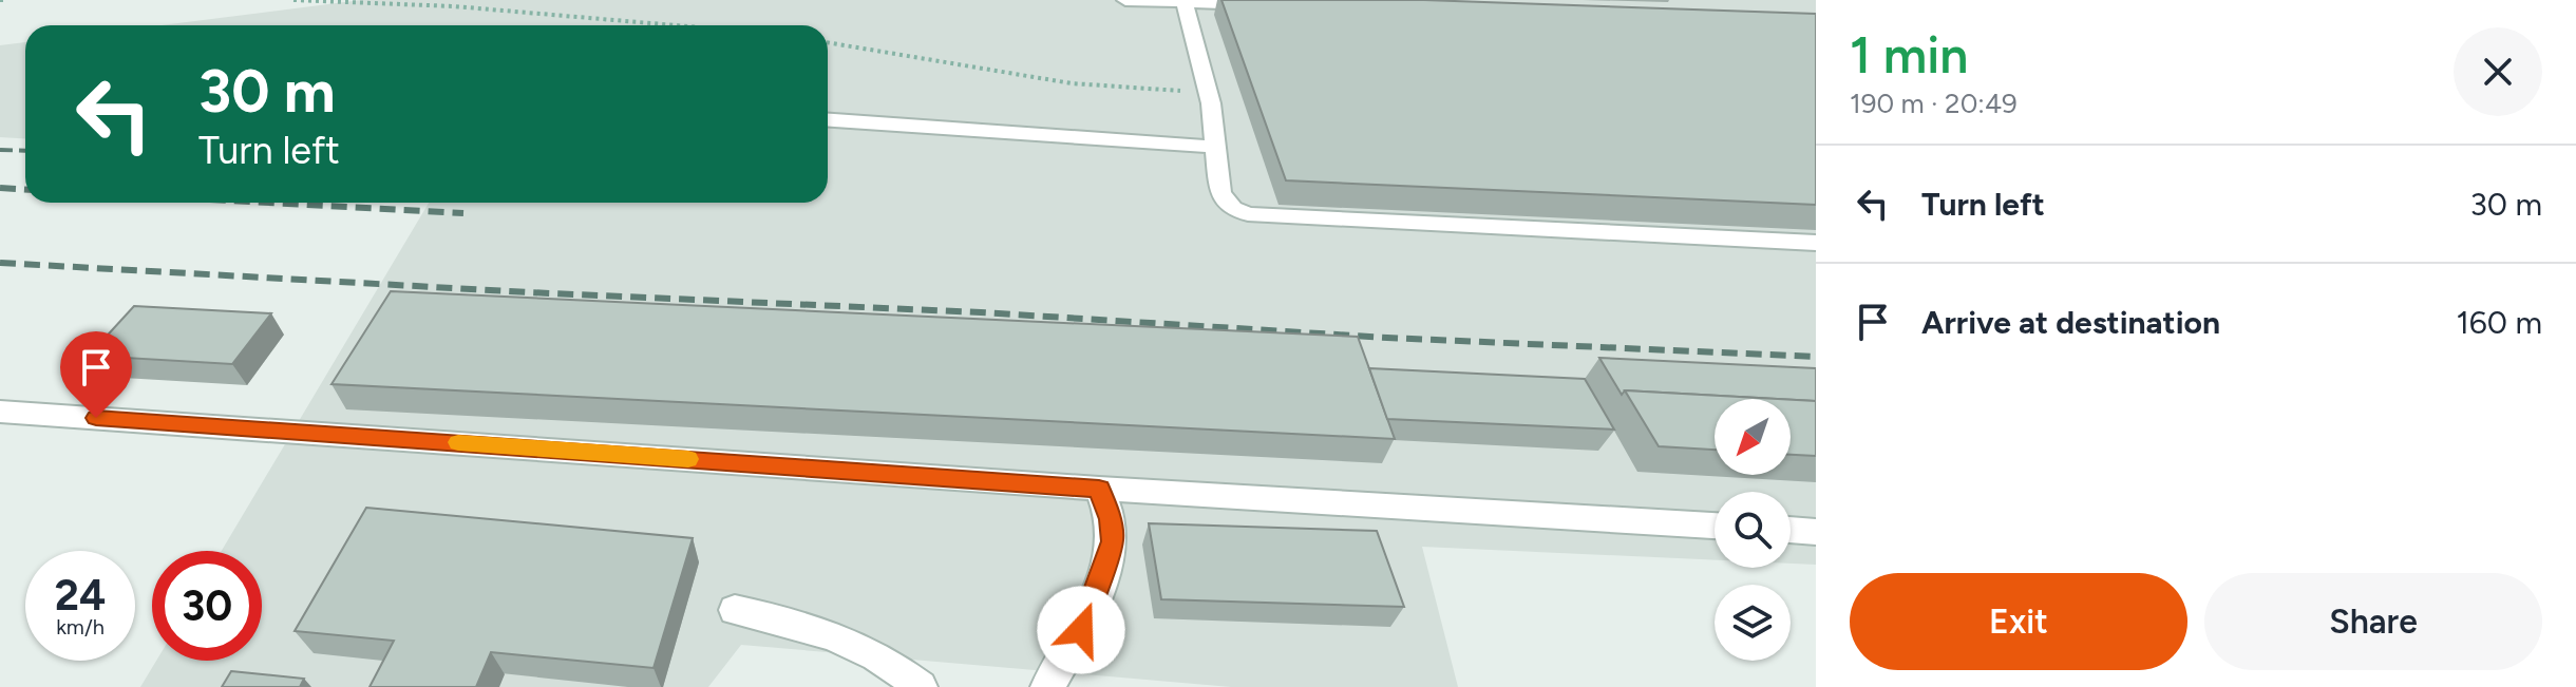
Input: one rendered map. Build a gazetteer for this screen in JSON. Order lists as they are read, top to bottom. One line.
{"north":"bottom left","page":{"heading":["1 min","190 m · 20:49"],"turn":["30 m","Turn left"],"list":[{"name":"Turn left","value":"30 m"},{"name":"Arrive at destination","value":"160 m"}],"speed":"24 km/h","limit":"30","buttons":["Exit","Share"]}}
